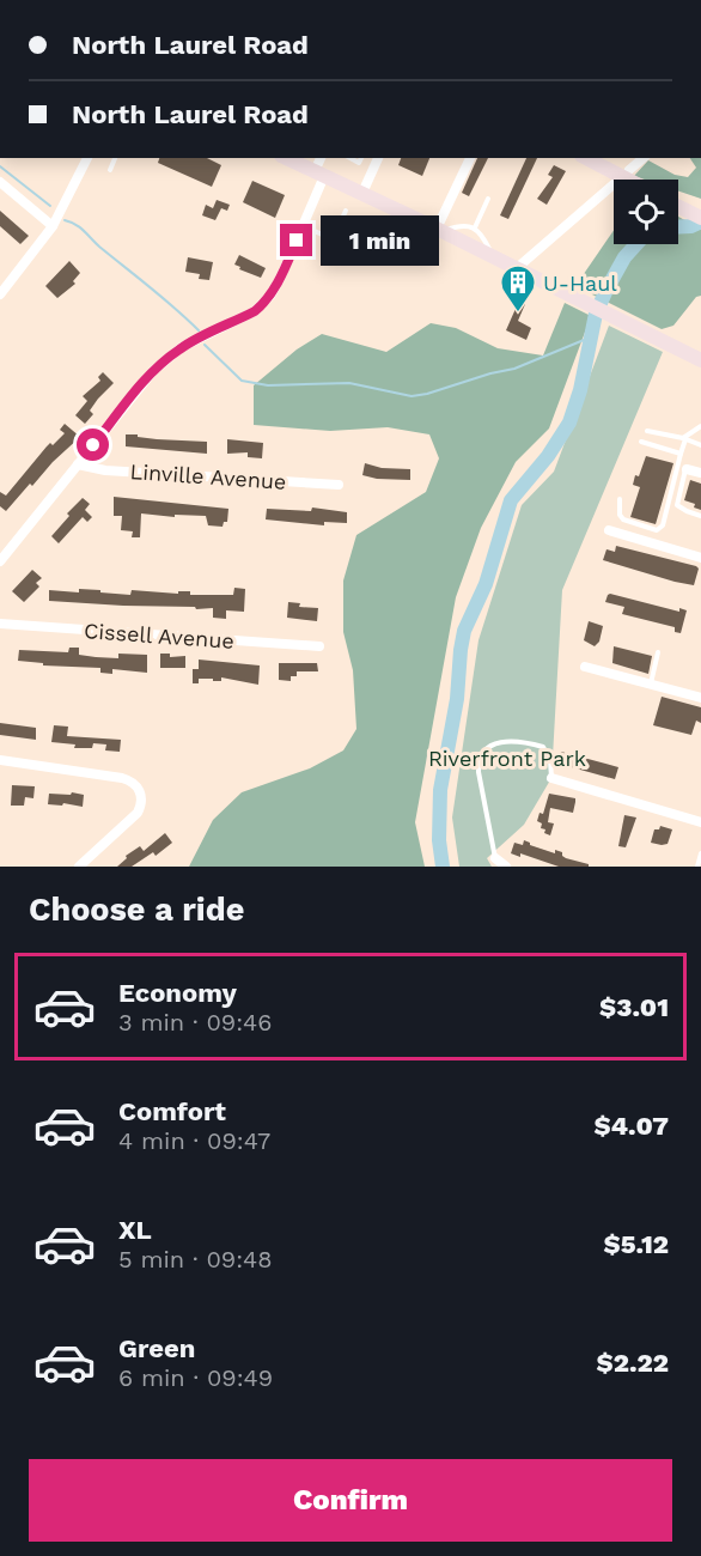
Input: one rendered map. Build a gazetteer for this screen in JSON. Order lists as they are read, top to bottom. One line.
{"streets":{"street":["Linville Avenue","Cissell Avenue"]},"parks":["Riverfront Park"],"places":{"building":["U-Haul"]},"page":{"banner":["North Laurel Road","North Laurel Road"],"bubble":"1 min","heading":"Choose a ride","list":[{"name":"Economy","note":"3 min · 09:46","value":"$3.01"},{"name":"Comfort","note":"4 min · 09:47","value":"$4.07"},{"name":"XL","note":"5 min · 09:48","value":"$5.12"},{"name":"Green","note":"6 min · 09:49","value":"$2.22"}],"buttons":"Confirm"}}
